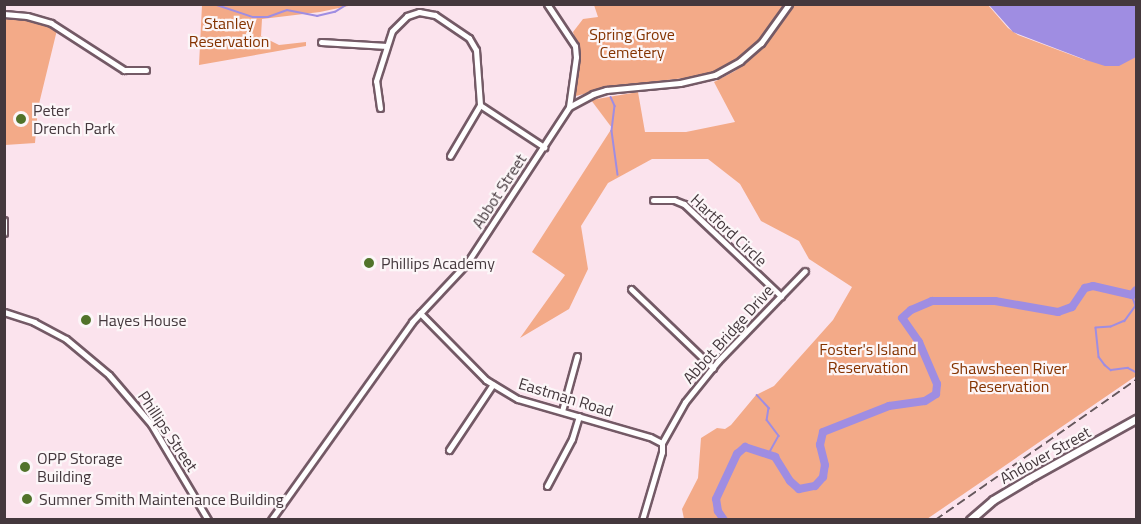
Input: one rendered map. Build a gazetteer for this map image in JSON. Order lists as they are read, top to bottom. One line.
{"streets":{"main road":["Andover Street"],"street":["Abbot Street","Hartford Circle","Abbot Bridge Drive","Eastman Road","Phillips Street"]},"crossings":[["Abbot Street","Eastman Road"],["Hartford Circle","Abbot Bridge Drive"],["Abbot Bridge Drive","Eastman Road"]],"parks":["Stanley Reservation","Spring Grove Cemetery","Foster's Island Reservation","Shawsheen River Reservation"],"places":["Peter Drench Park","Phillips Academy","Hayes House","OPP Storage Building","Sumner Smith Maintenance Building"]}
